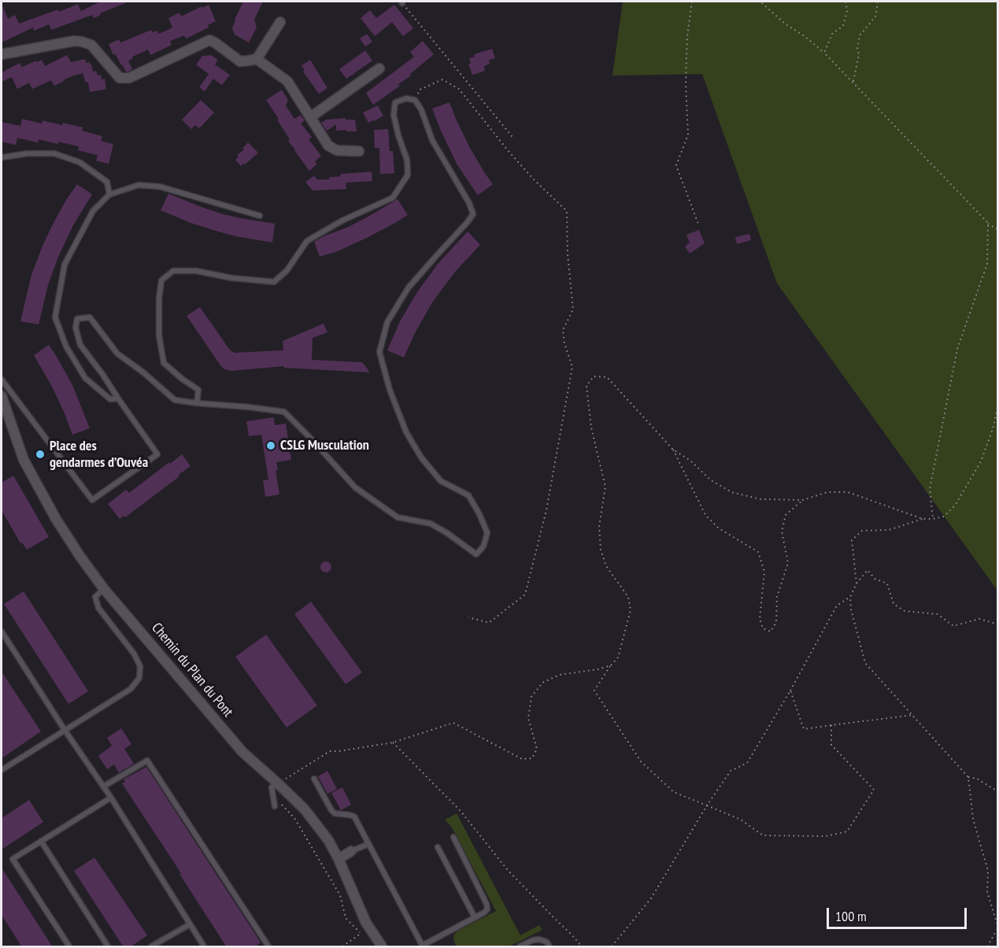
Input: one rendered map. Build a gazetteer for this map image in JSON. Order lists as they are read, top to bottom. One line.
{"streets":{"street":["Chemin du Plan du Pont"]},"places":["CSLG Musculation","Place des gendarmes d’Ouvéa"],"scale_bar":"100 m"}
